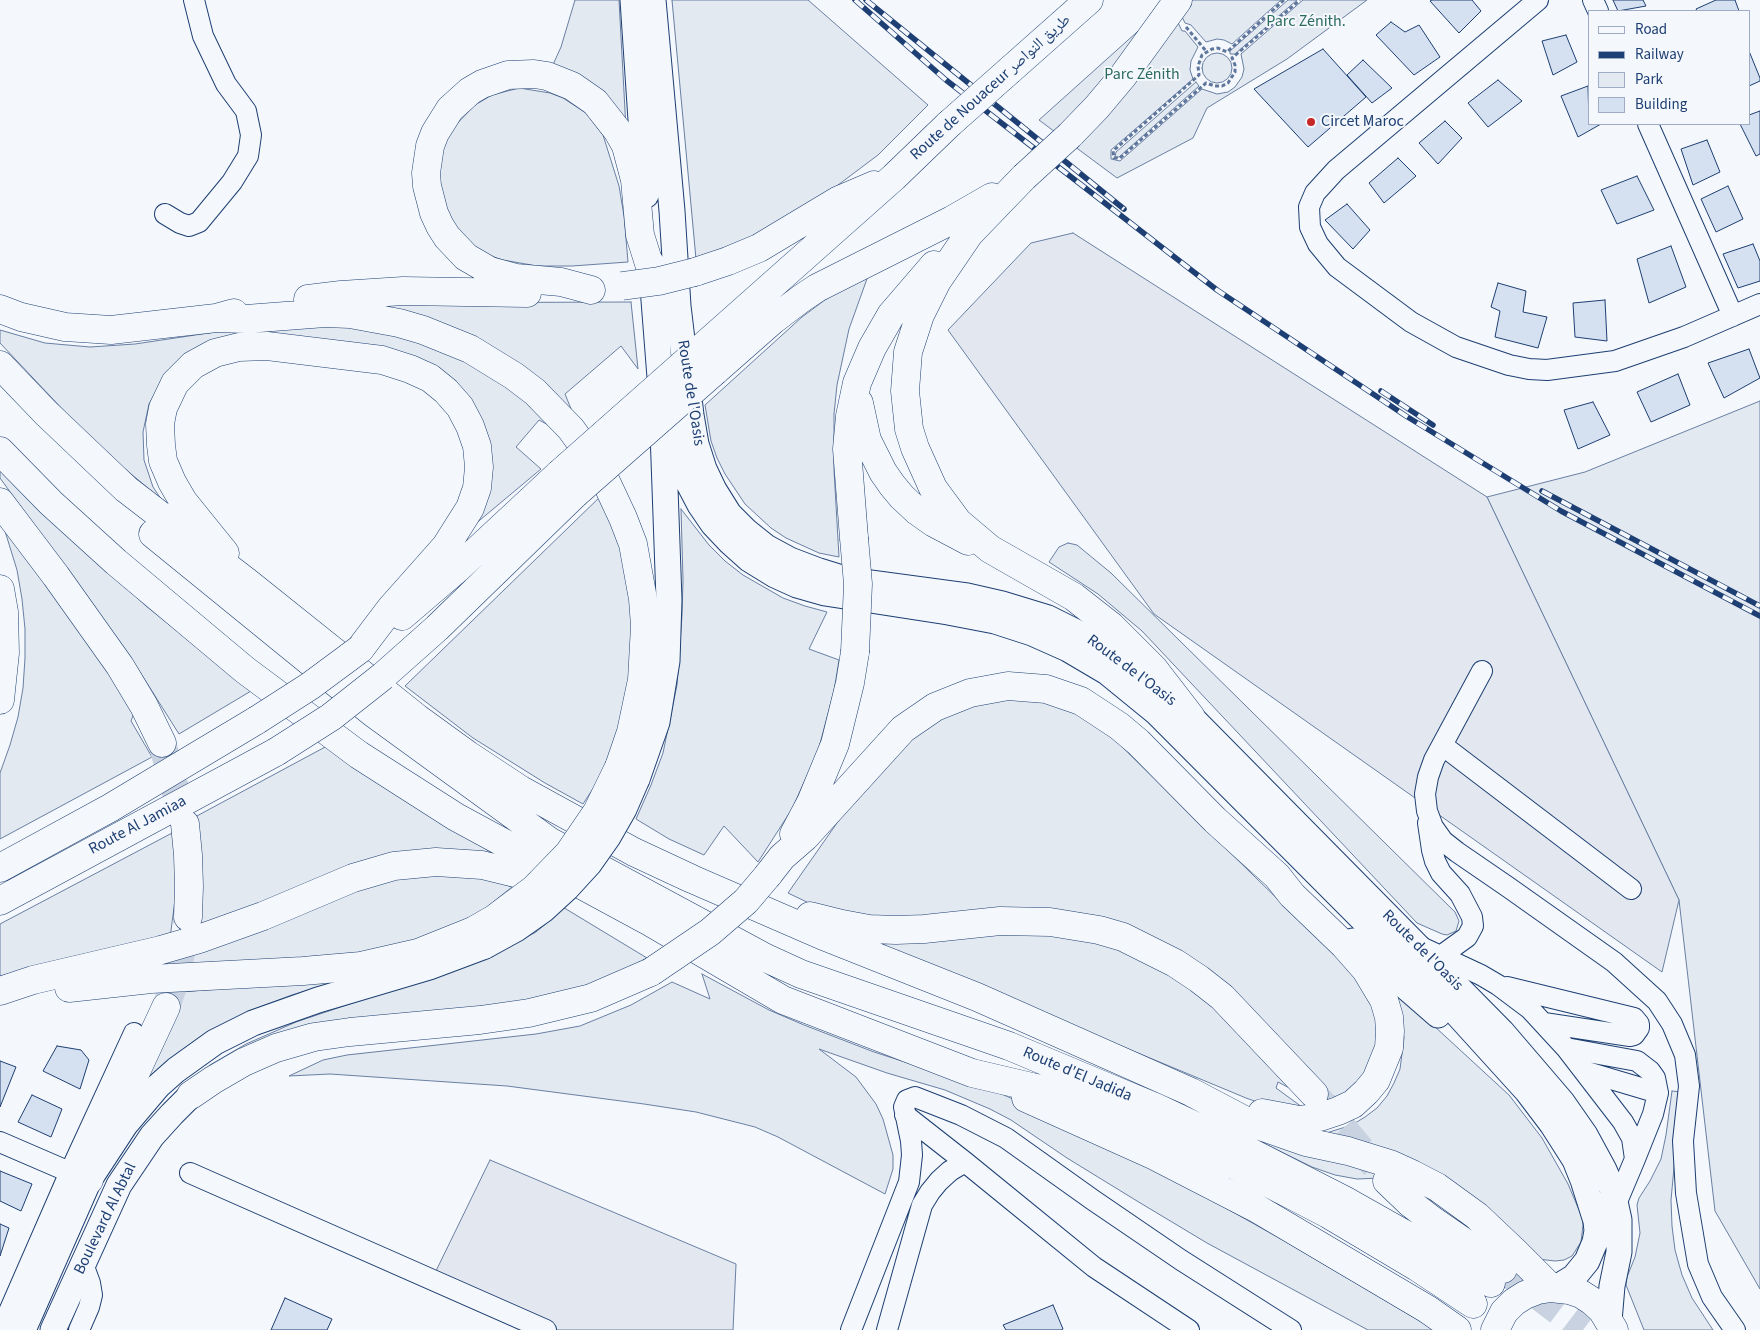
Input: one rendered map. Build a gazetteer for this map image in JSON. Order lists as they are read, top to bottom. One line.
{"streets":{"highway":["Route de Nouaceur طريق النواصر","Route Al Jamiaa","Route d'El Jadida"],"main road":["Route de l'Oasis","Boulevard Al Abtal"]},"parks":["Parc Zénith.","Parc Zénith"],"places":["Circet Maroc"],"legend":["Road","Railway","Park","Building"]}
